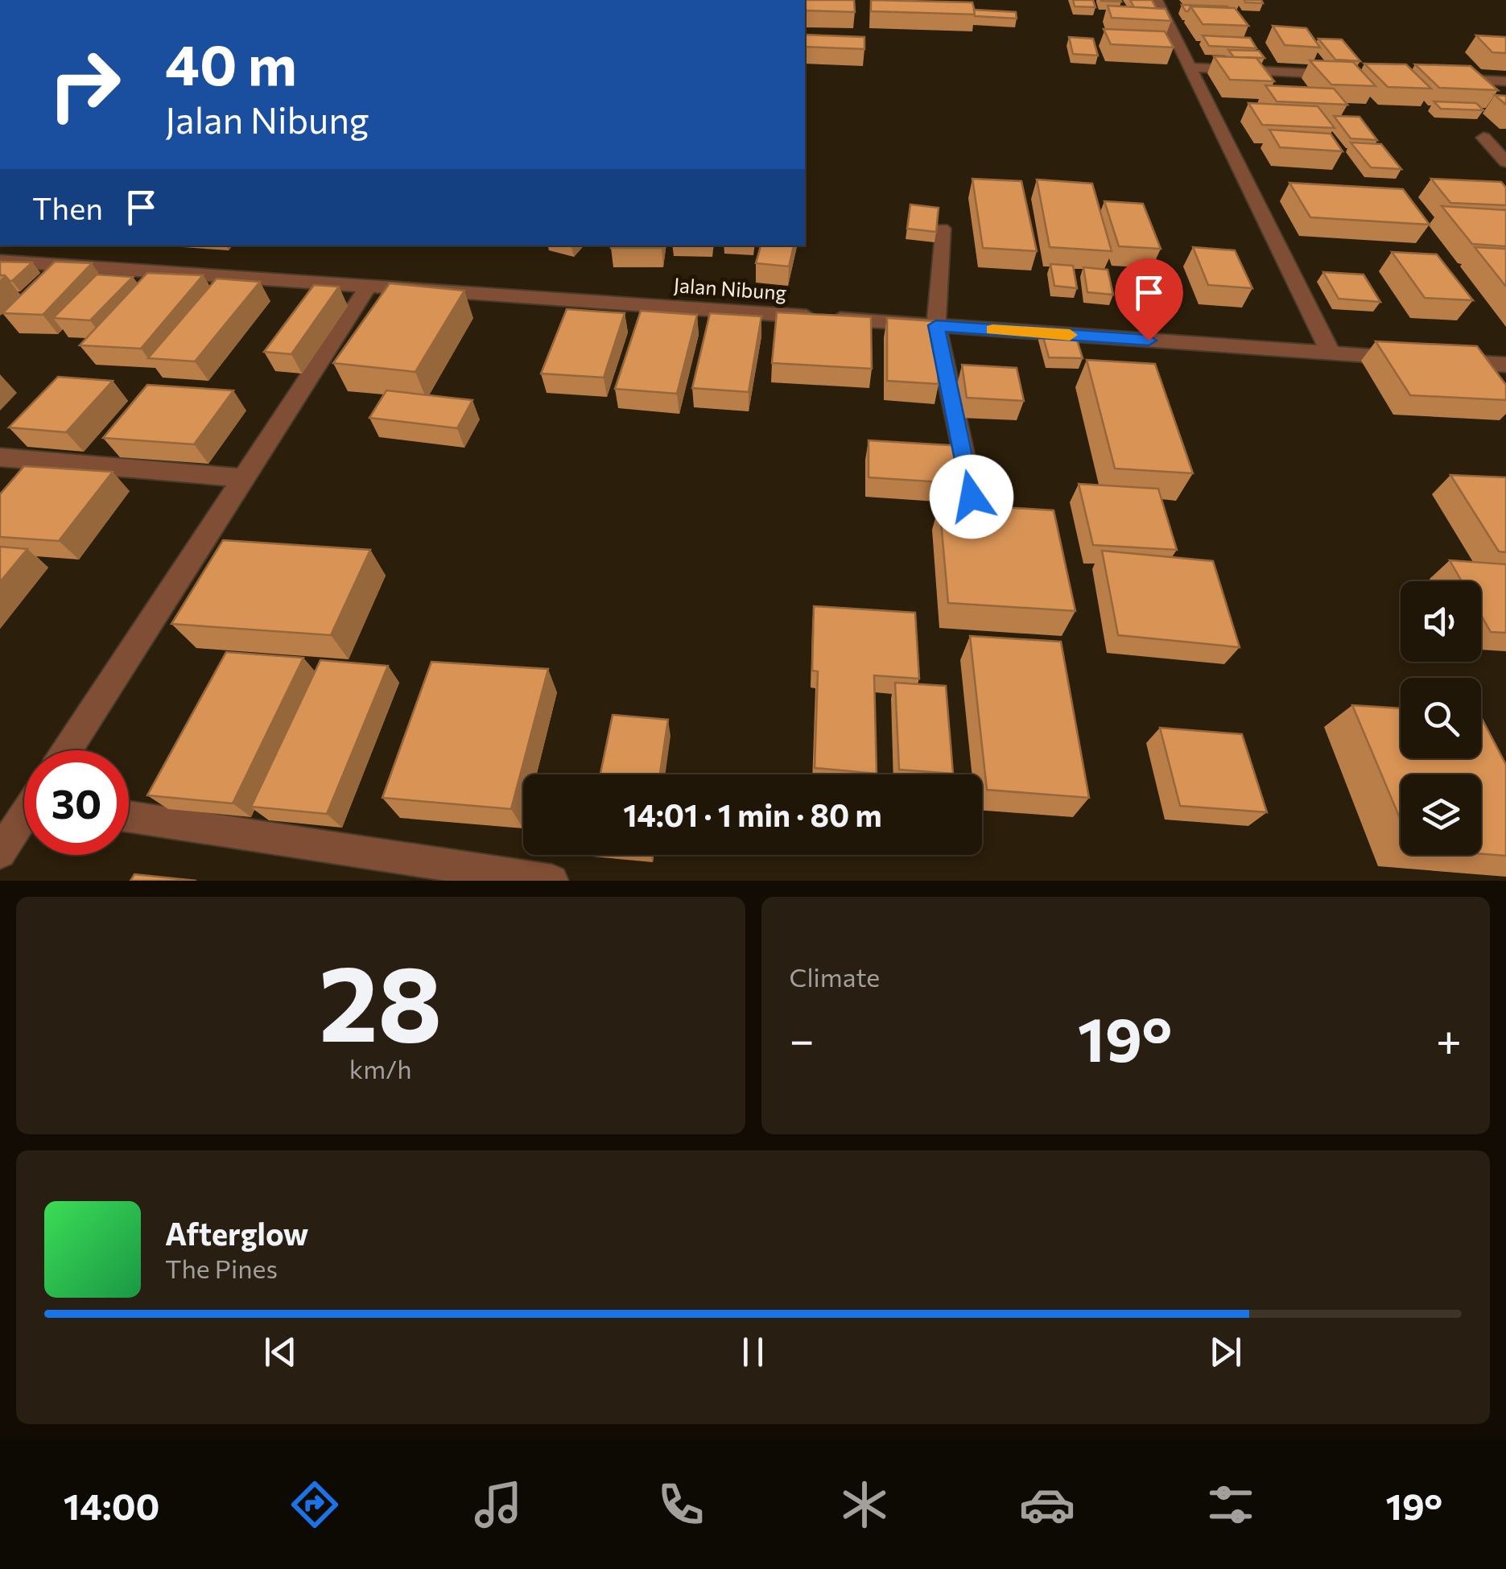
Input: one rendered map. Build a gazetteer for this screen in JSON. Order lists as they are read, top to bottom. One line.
{"streets":{"street":["Jalan Nibung"]},"page":{"turn":["40 m","Jalan Nibung"],"then":"Then","limit":"30","trip":"14:01 · 1 min · 80 m","tile":[["28","km/h"],"Climate"],"heat":["−","19°","+"],"song":["Afterglow","The Pines"],"tabs":["14:00","19°"]}}
